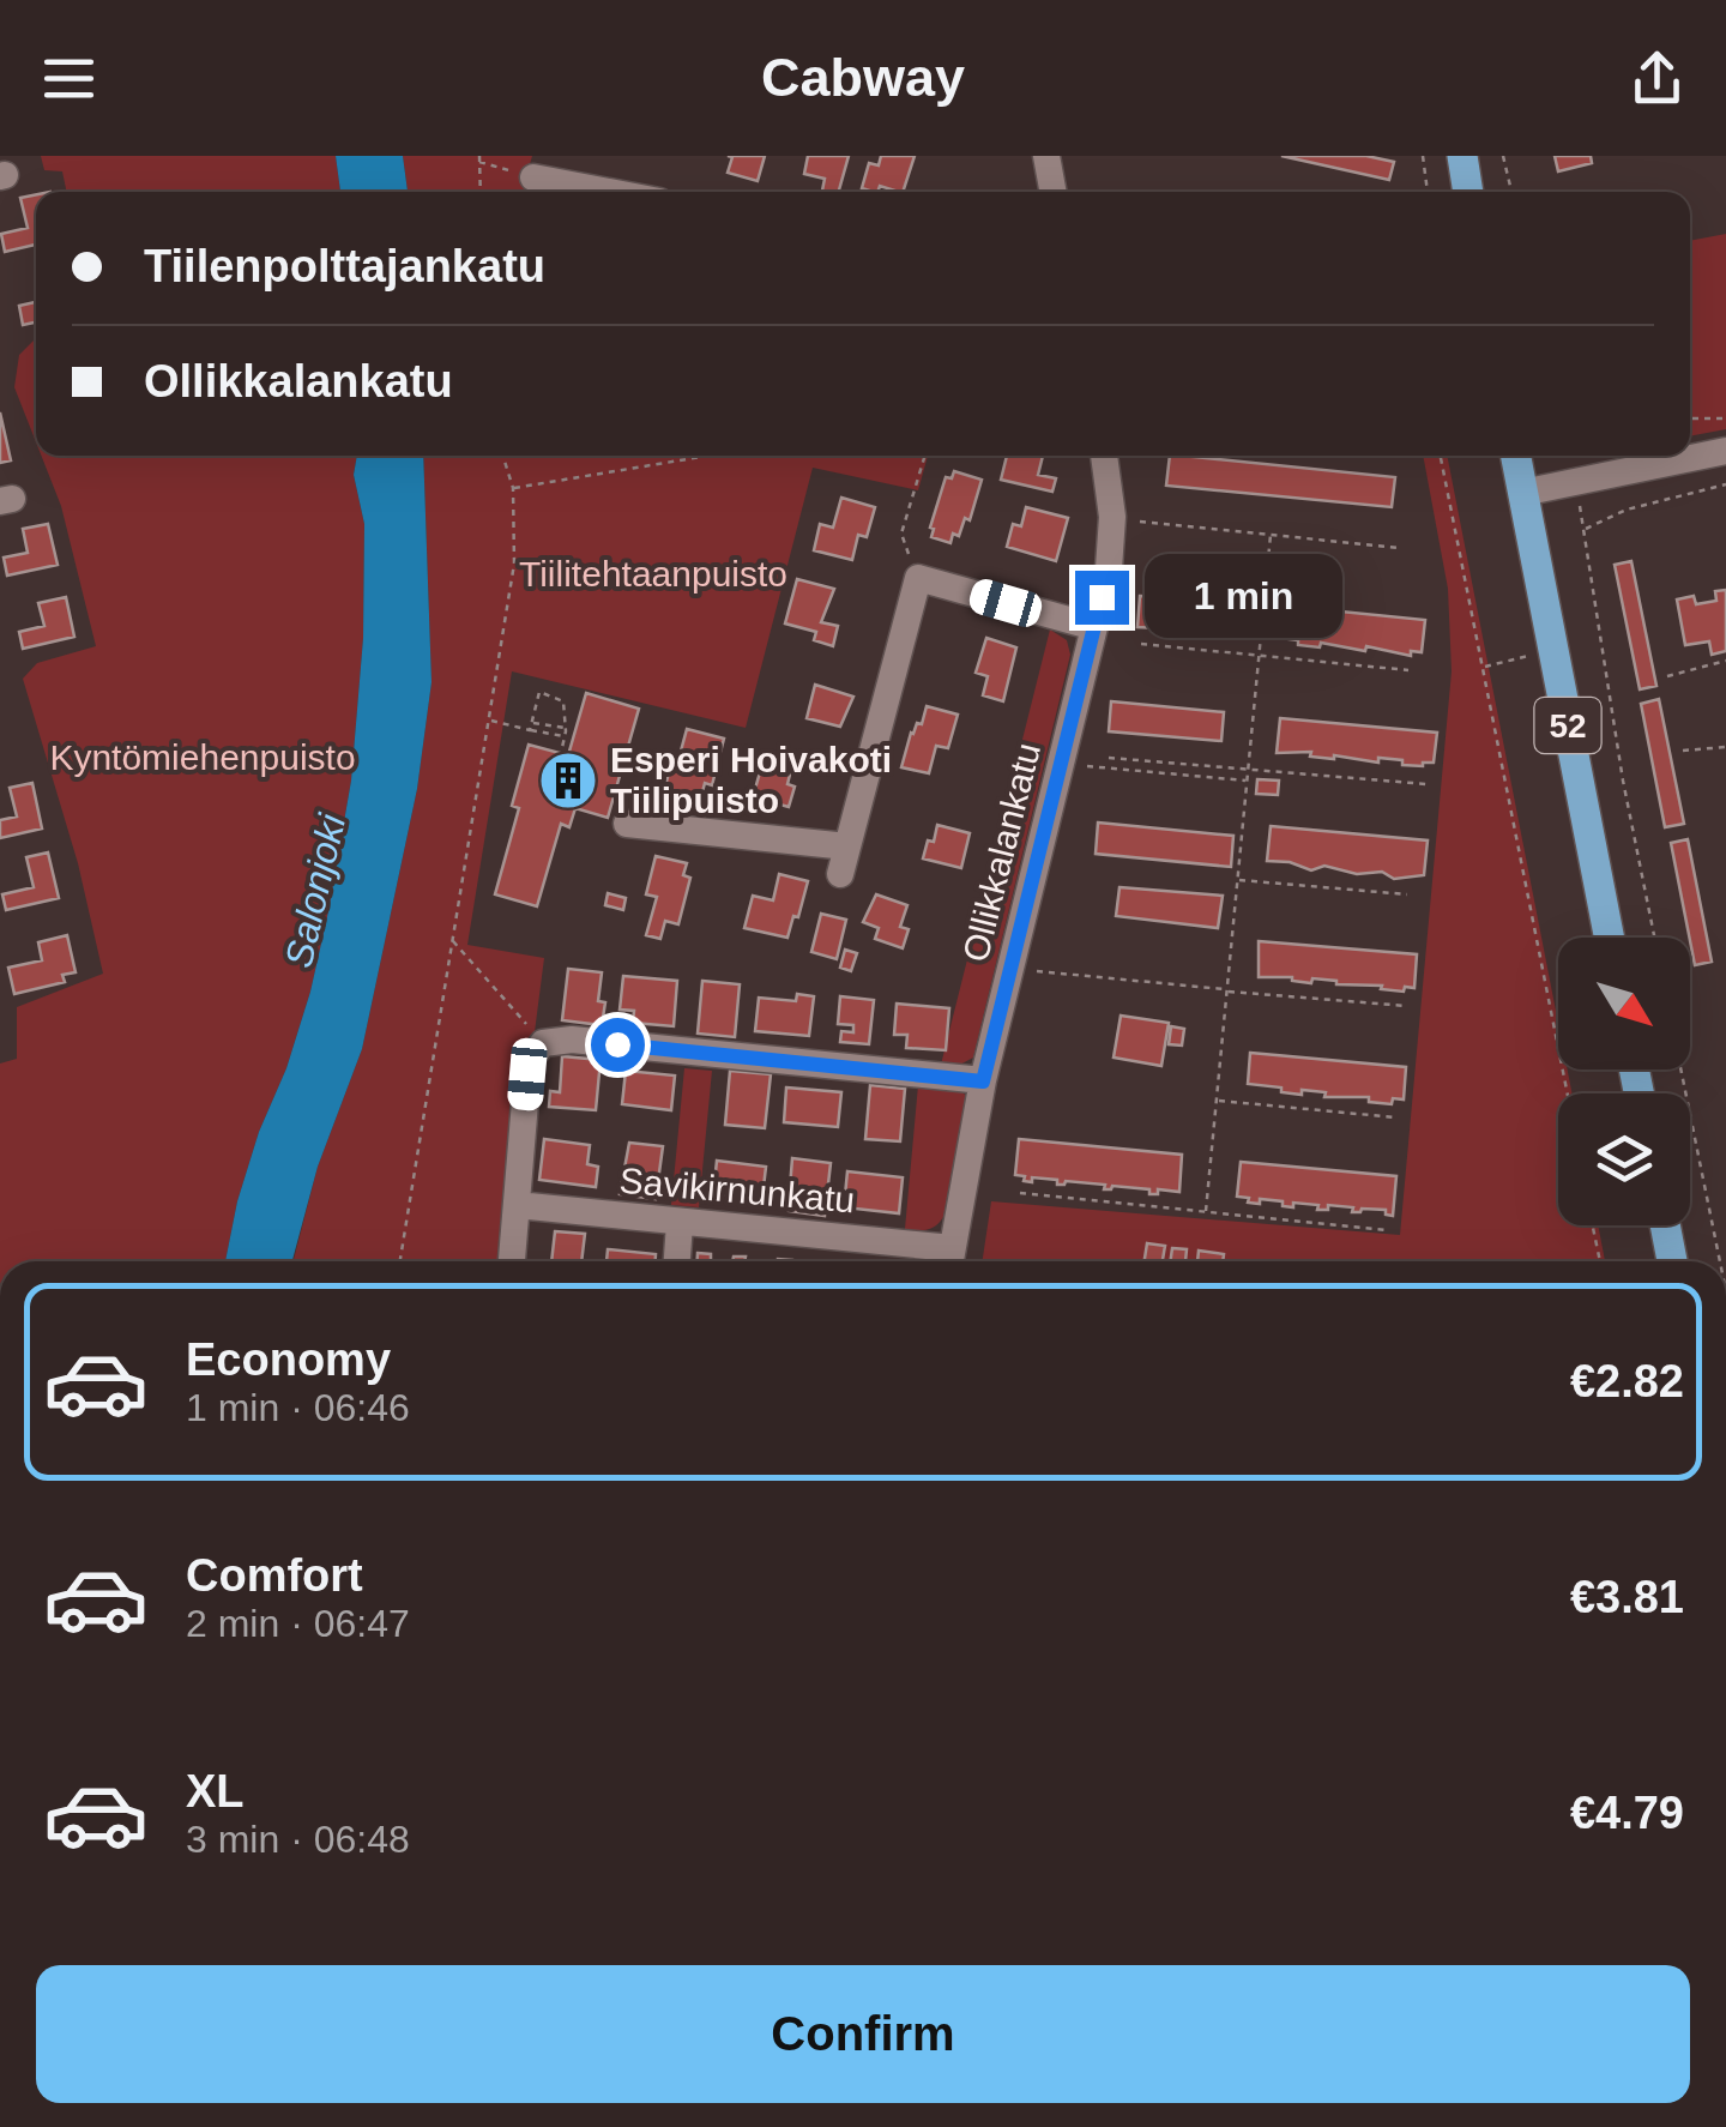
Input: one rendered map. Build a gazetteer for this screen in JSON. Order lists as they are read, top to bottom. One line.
{"streets":{"main road":["52"],"street":["Ollikkalankatu","Savikirnunkatu"]},"crossings":[["Ollikkalankatu","Savikirnunkatu"]],"water":["Salonjoki"],"parks":["Tiilitehtaanpuisto","Kyntömiehenpuisto"],"places":{"building":["Esperi Hoivakoti Tiilipuisto"]},"north":"bottom right","page":{"header":"Cabway","banner":["Tiilenpolttajankatu","Ollikkalankatu"],"bubble":"1 min","list":[{"name":"Economy","note":"1 min · 06:46","value":"€2.82"},{"name":"Comfort","note":"2 min · 06:47","value":"€3.81"},{"name":"XL","note":"3 min · 06:48","value":"€4.79"}],"buttons":"Confirm"}}
